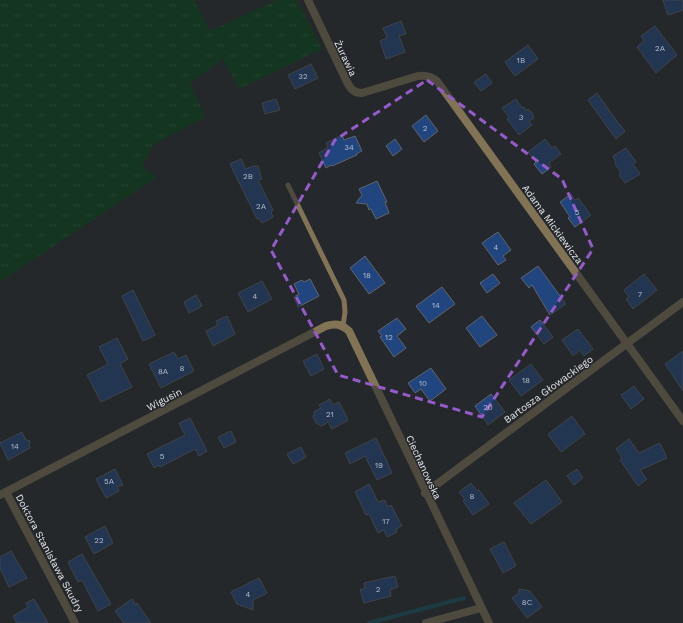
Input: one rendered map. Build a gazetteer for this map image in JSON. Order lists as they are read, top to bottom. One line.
{"streets":{"street":["Żurawia","Adama Mickiewicza","Bartosza Głowackiego","Wigusin","Ciechanowska","Doktora Stanisława Skudry"]},"crossings":[["Żurawia","Adama Mickiewicza"],["Adama Mickiewicza","Bartosza Głowackiego"],["Bartosza Głowackiego","Ciechanowska"],["Wigusin","Ciechanowska"],["Wigusin","Doktora Stanisława Skudry"]],"house_numbers":["2A","1B","32","3","2","34","2B","2A","5","4","18","7","4","14","12","8","8A","18","10","20","21","14","5","19","5A","8","17","22","2","4","8C"]}
